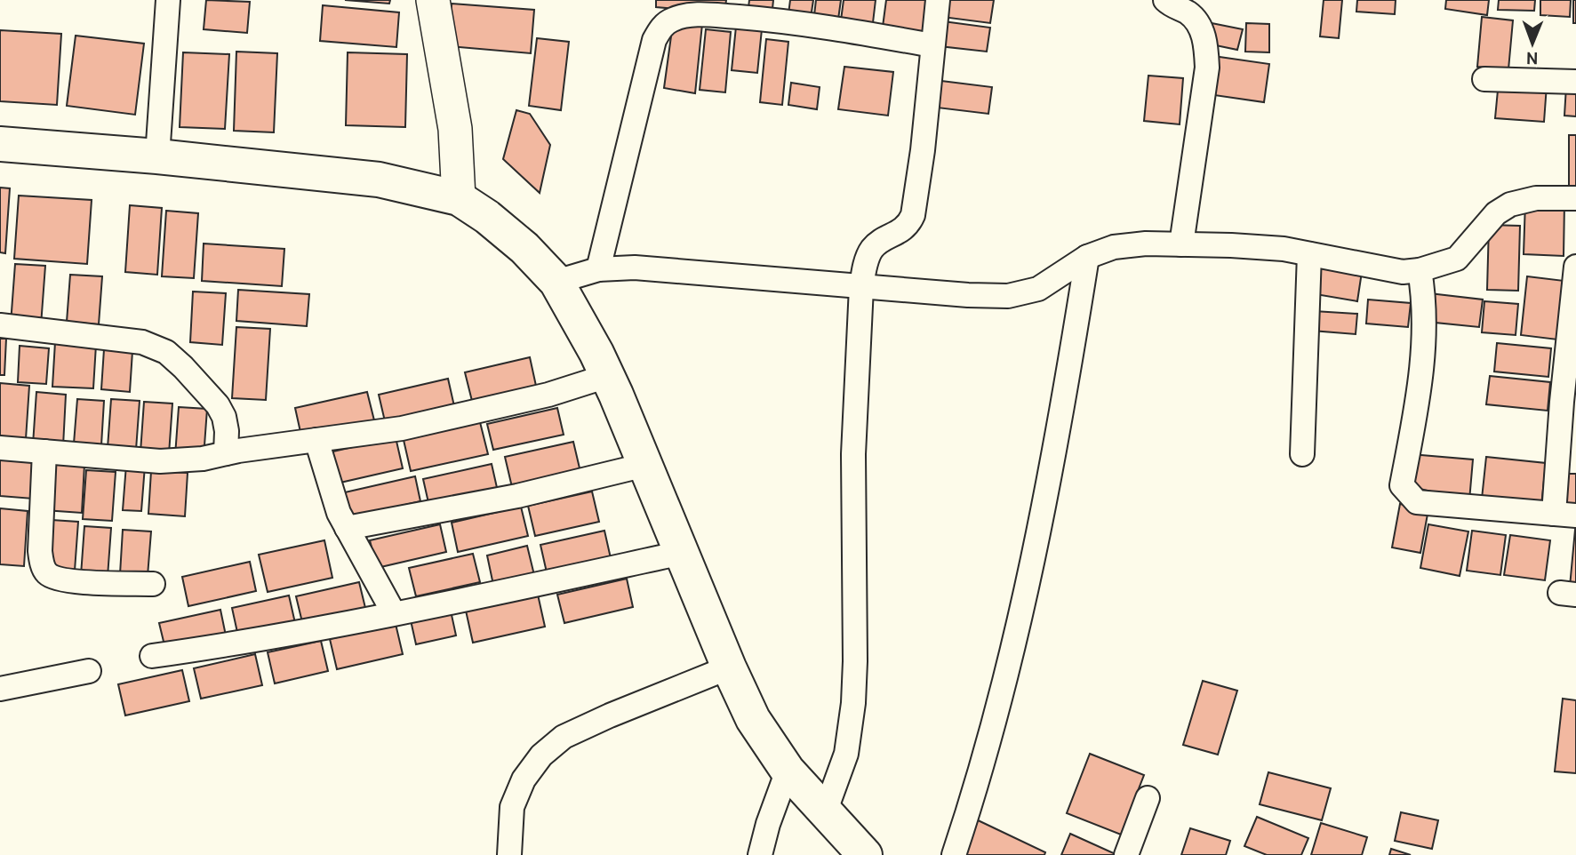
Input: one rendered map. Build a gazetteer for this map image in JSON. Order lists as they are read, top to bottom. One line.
{"north":"bottom"}
